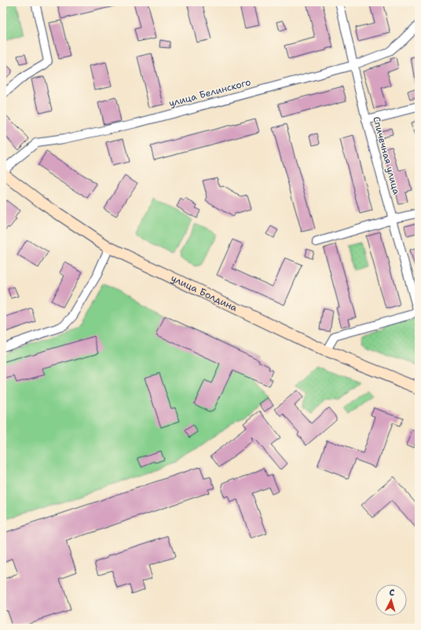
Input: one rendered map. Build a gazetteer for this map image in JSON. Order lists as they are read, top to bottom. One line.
{"streets":{"main road":["улица Болдина"],"street":["улица Белинского","Спичечная улица"]},"crossings":[["улица Белинского","Спичечная улица"]],"north":"top"}
